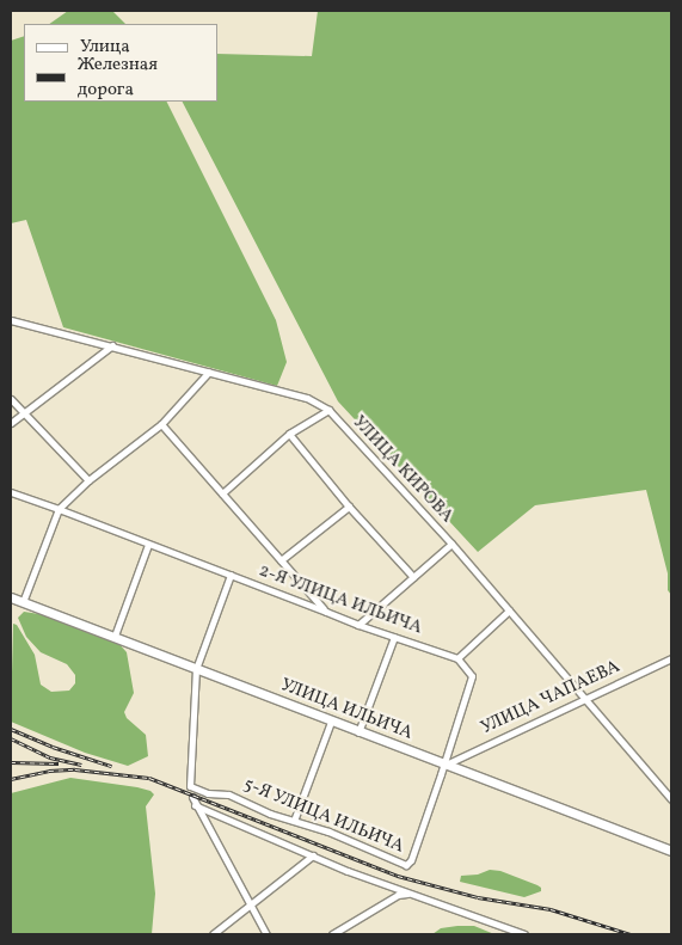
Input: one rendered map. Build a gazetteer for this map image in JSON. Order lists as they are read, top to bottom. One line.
{"streets":{"main road":["УЛИЦА ИЛЬИЧА"],"street":["УЛИЦА КИРОВА","2-Я УЛИЦА ИЛЬИЧА","УЛИЦА ЧАПАЕВА","5-Я УЛИЦА ИЛЬИЧА"]},"crossings":[["УЛИЦА КИРОВА","УЛИЦА ЧАПАЕВА"],["УЛИЦА ЧАПАЕВА","УЛИЦА ИЛЬИЧА"],["УЛИЦА ЧАПАЕВА","5-Я УЛИЦА ИЛЬИЧА"],["УЛИЦА ИЛЬИЧА","5-Я УЛИЦА ИЛЬИЧА"]],"legend":["Улица","Железная дорога"]}
